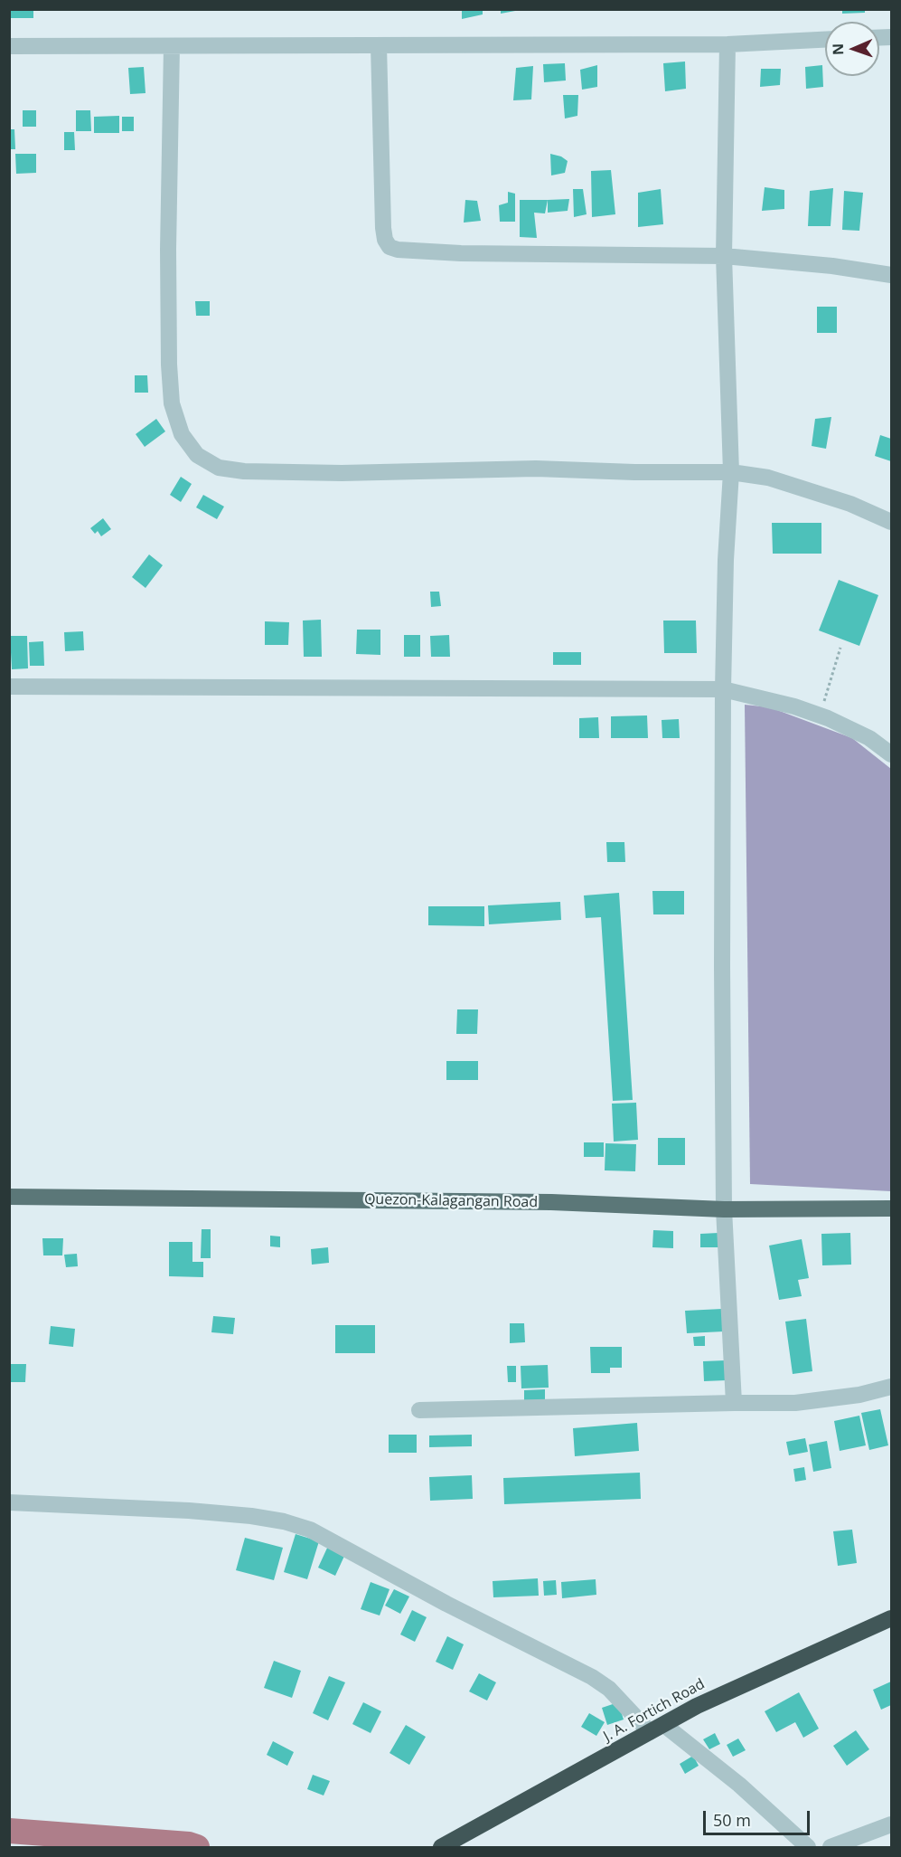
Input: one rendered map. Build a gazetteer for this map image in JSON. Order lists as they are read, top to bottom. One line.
{"streets":{"highway":["J. A. Fortich Road"],"main road":["Quezon-Kalagangan Road"]},"scale_bar":"50 m","north":"left"}
